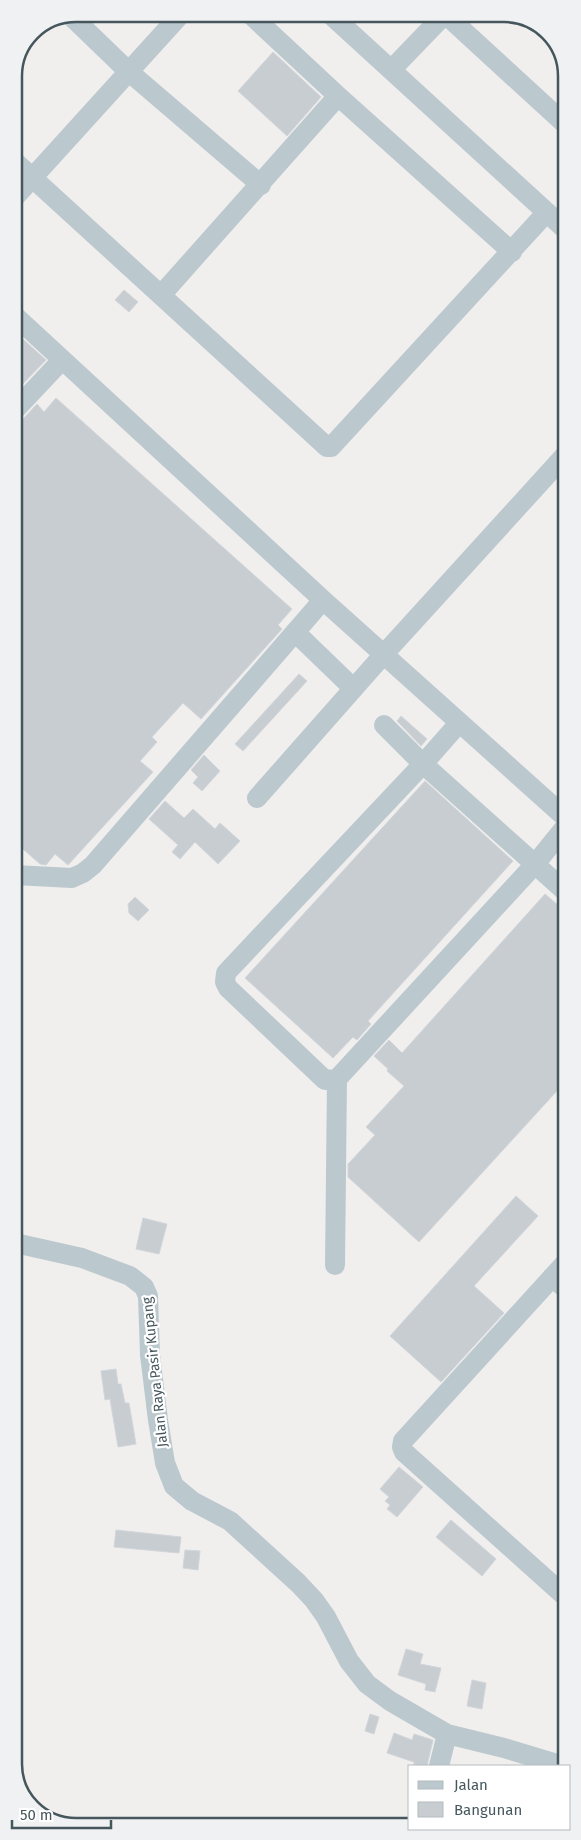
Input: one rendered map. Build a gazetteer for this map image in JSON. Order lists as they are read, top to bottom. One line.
{"streets":{"street":["Jalan Raya Pasir Kupang"]},"legend":["Jalan","Bangunan"],"scale_bar":"50 m"}
